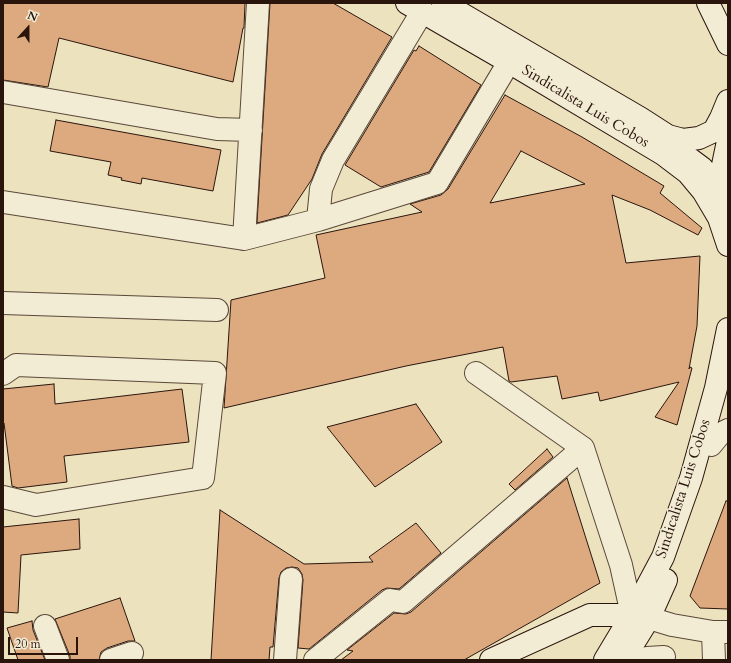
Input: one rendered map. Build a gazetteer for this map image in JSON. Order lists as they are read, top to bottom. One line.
{"streets":{"street":["Sindicalista Luis Cobos"]},"scale_bar":"20 m","north":"top"}
